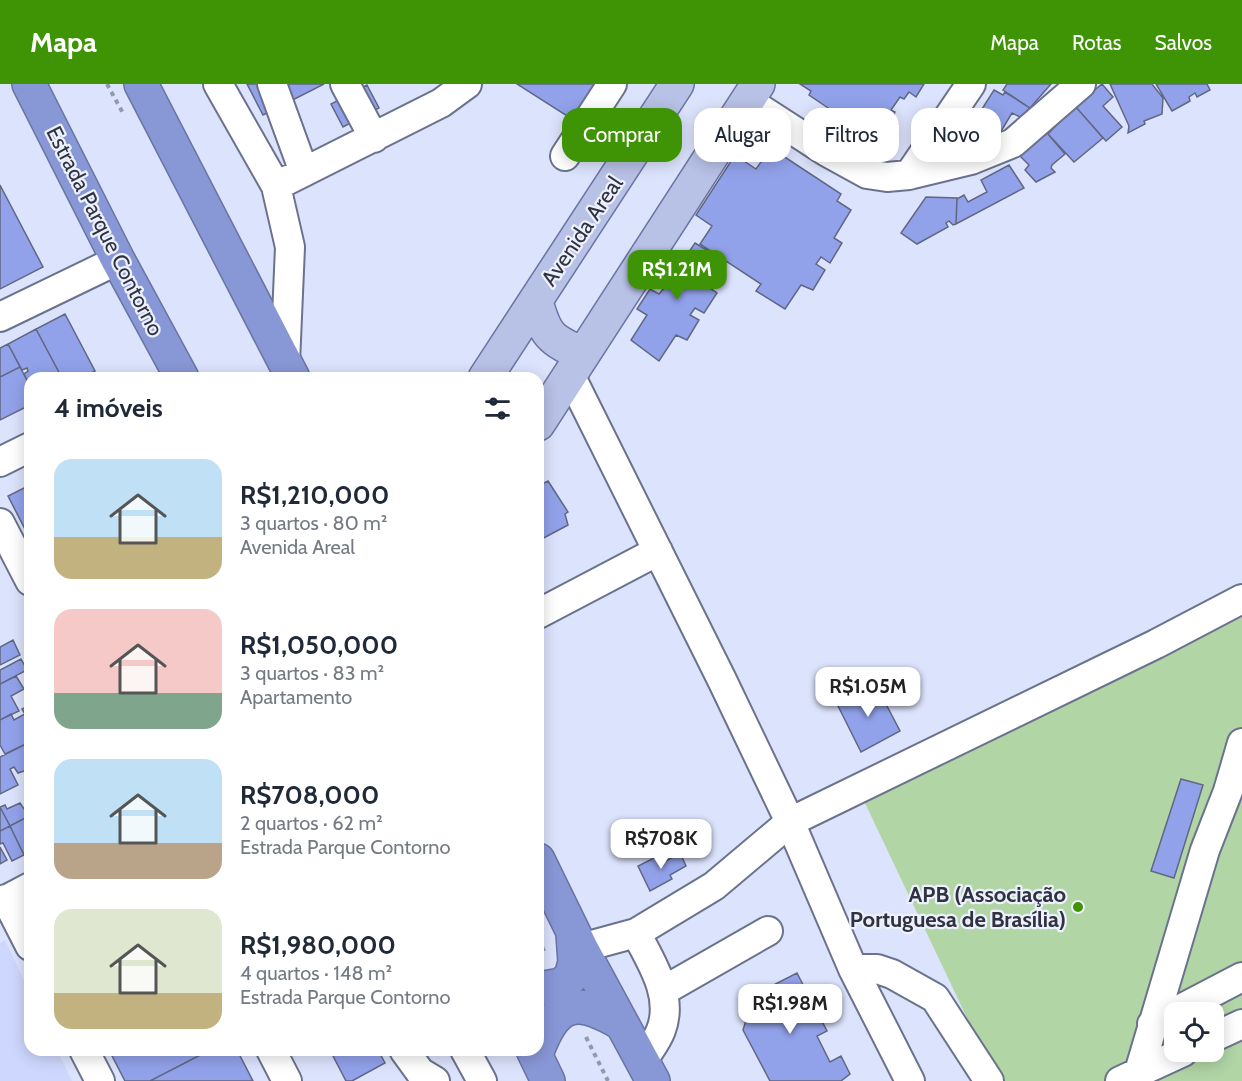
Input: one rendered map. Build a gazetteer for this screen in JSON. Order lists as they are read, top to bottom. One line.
{"streets":{"highway":["Estrada Parque Contorno"],"main road":["Avenida Areal"]},"places":["APB (Associação Portuguesa de Brasília)"],"page":{"header":"Mapa","nav":["Mapa","Rotas","Salvos"],"chip":["Comprar","Alugar","Filtros","Novo"],"price":["R$1.21M","R$1.05M","R$708K","R$1.98M"],"heading":"4 imóveis","list":[{"name":"R$1,210,000","note":"3 quartos · 80 m² · Avenida Areal"},{"name":"R$1,050,000","note":"3 quartos · 83 m² · Apartamento"},{"name":"R$708,000","note":"2 quartos · 62 m² · Estrada Parque Contorno"},{"name":"R$1,980,000","note":"4 quartos · 148 m² · Estrada Parque Contorno"}]}}
